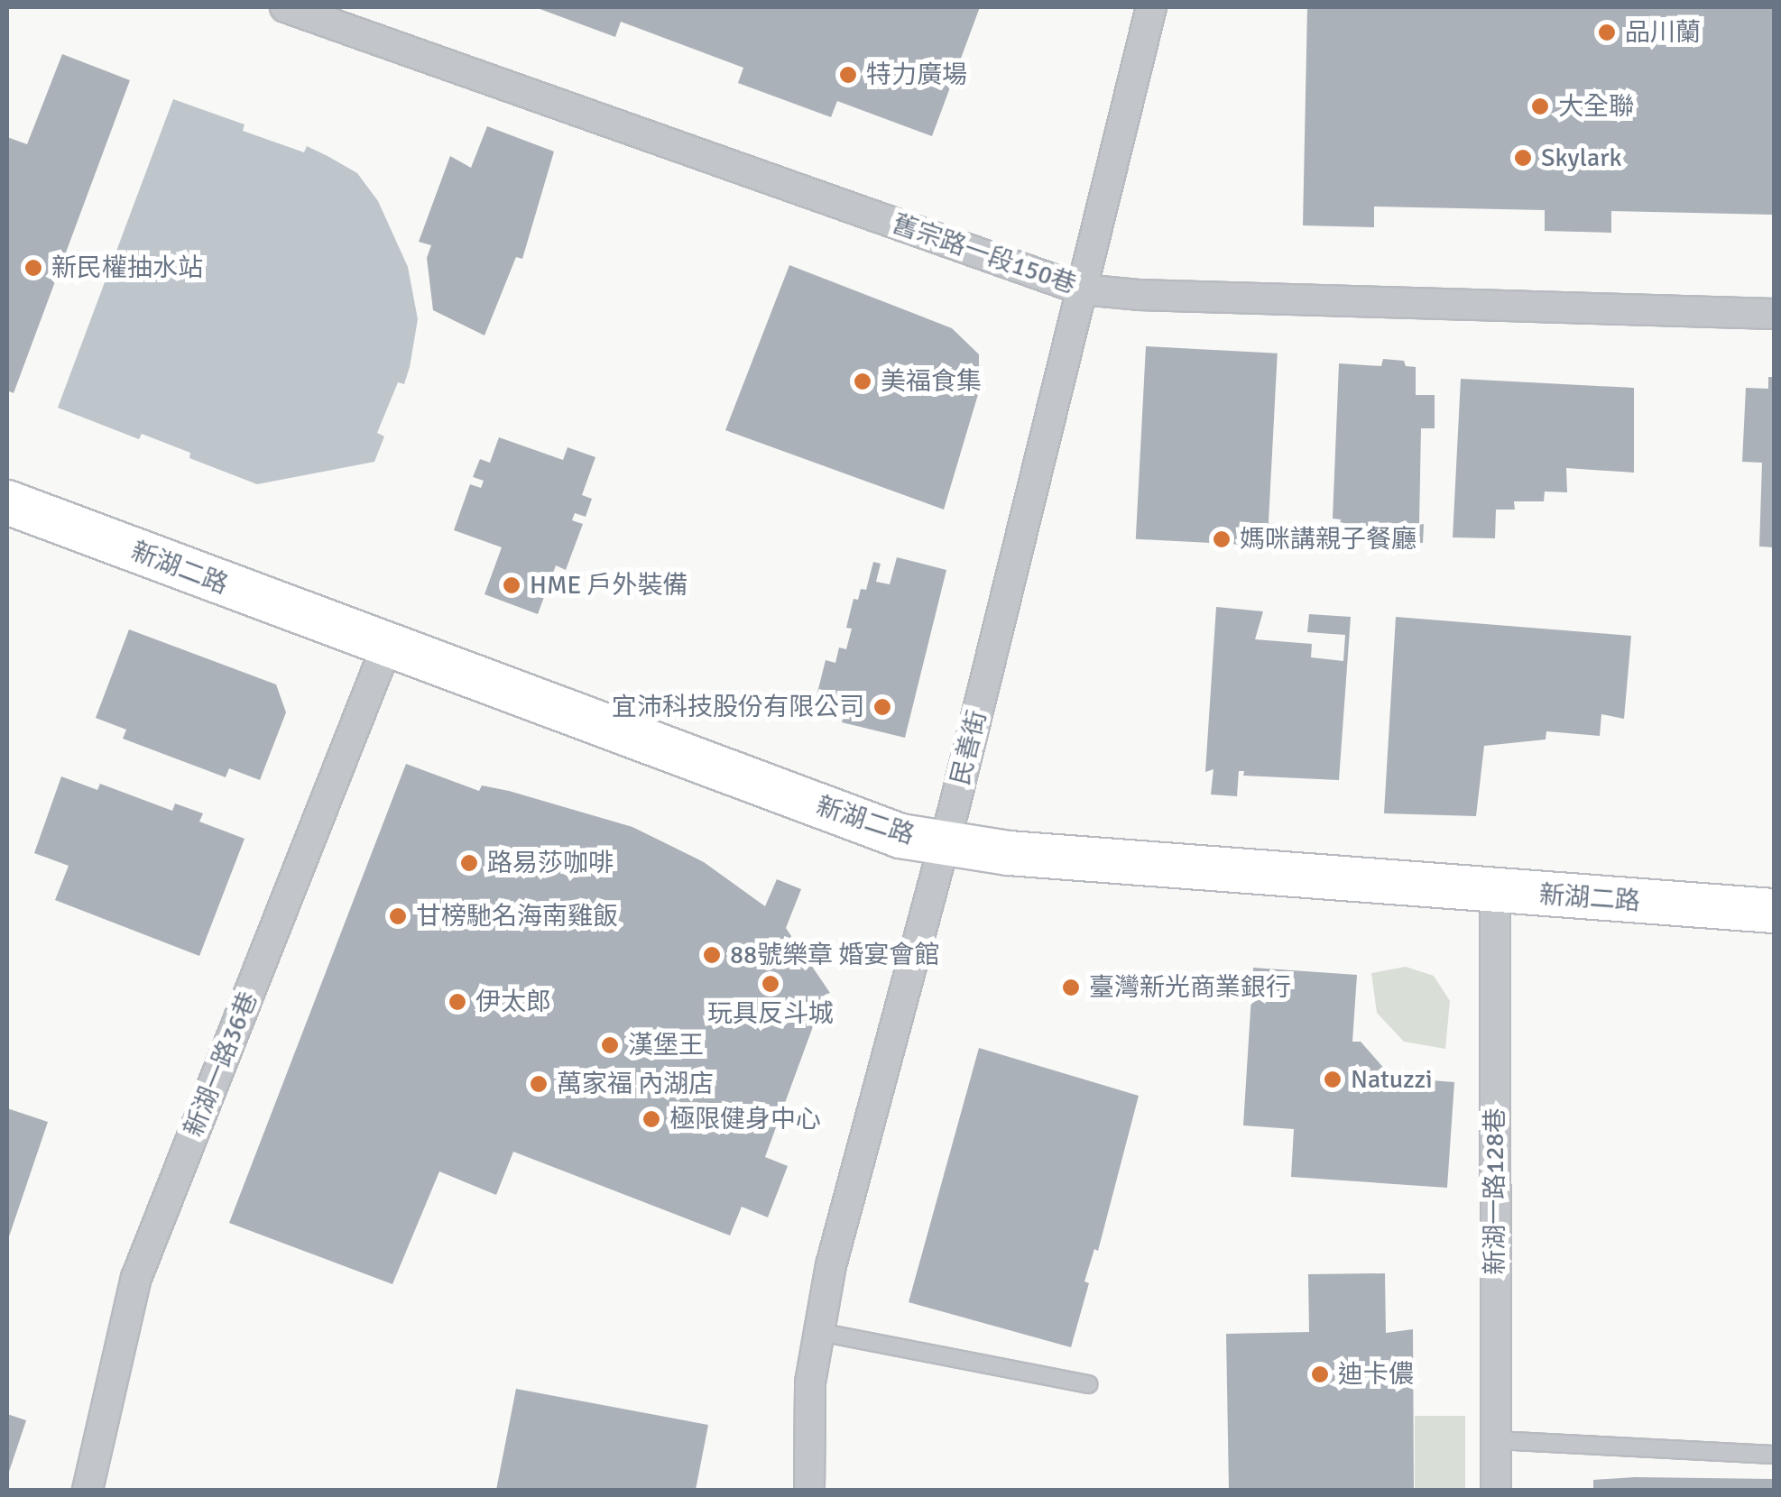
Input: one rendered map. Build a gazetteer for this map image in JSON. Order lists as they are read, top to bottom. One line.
{"streets":{"street":["舊宗路一段150巷","新湖二路","民善街","新湖一路36巷","新湖一路128巷"]},"crossings":[["舊宗路一段150巷","民善街"],["新湖二路","民善街"],["新湖二路","新湖一路36巷"],["新湖二路","新湖一路128巷"]],"places":["品川蘭","特力廣場","大全聯","Skylark","新民權抽水站","美福食集","媽咪講親子餐廳","HME 戶外裝備","宜沛科技股份有限公司","路易莎咖啡","甘榜馳名海南雞飯","88號樂章 婚宴會館","玩具反斗城","臺灣新光商業銀行","伊太郎","漢堡王","Natuzzi","萬家福 內湖店","極限健身中心","迪卡儂"]}
